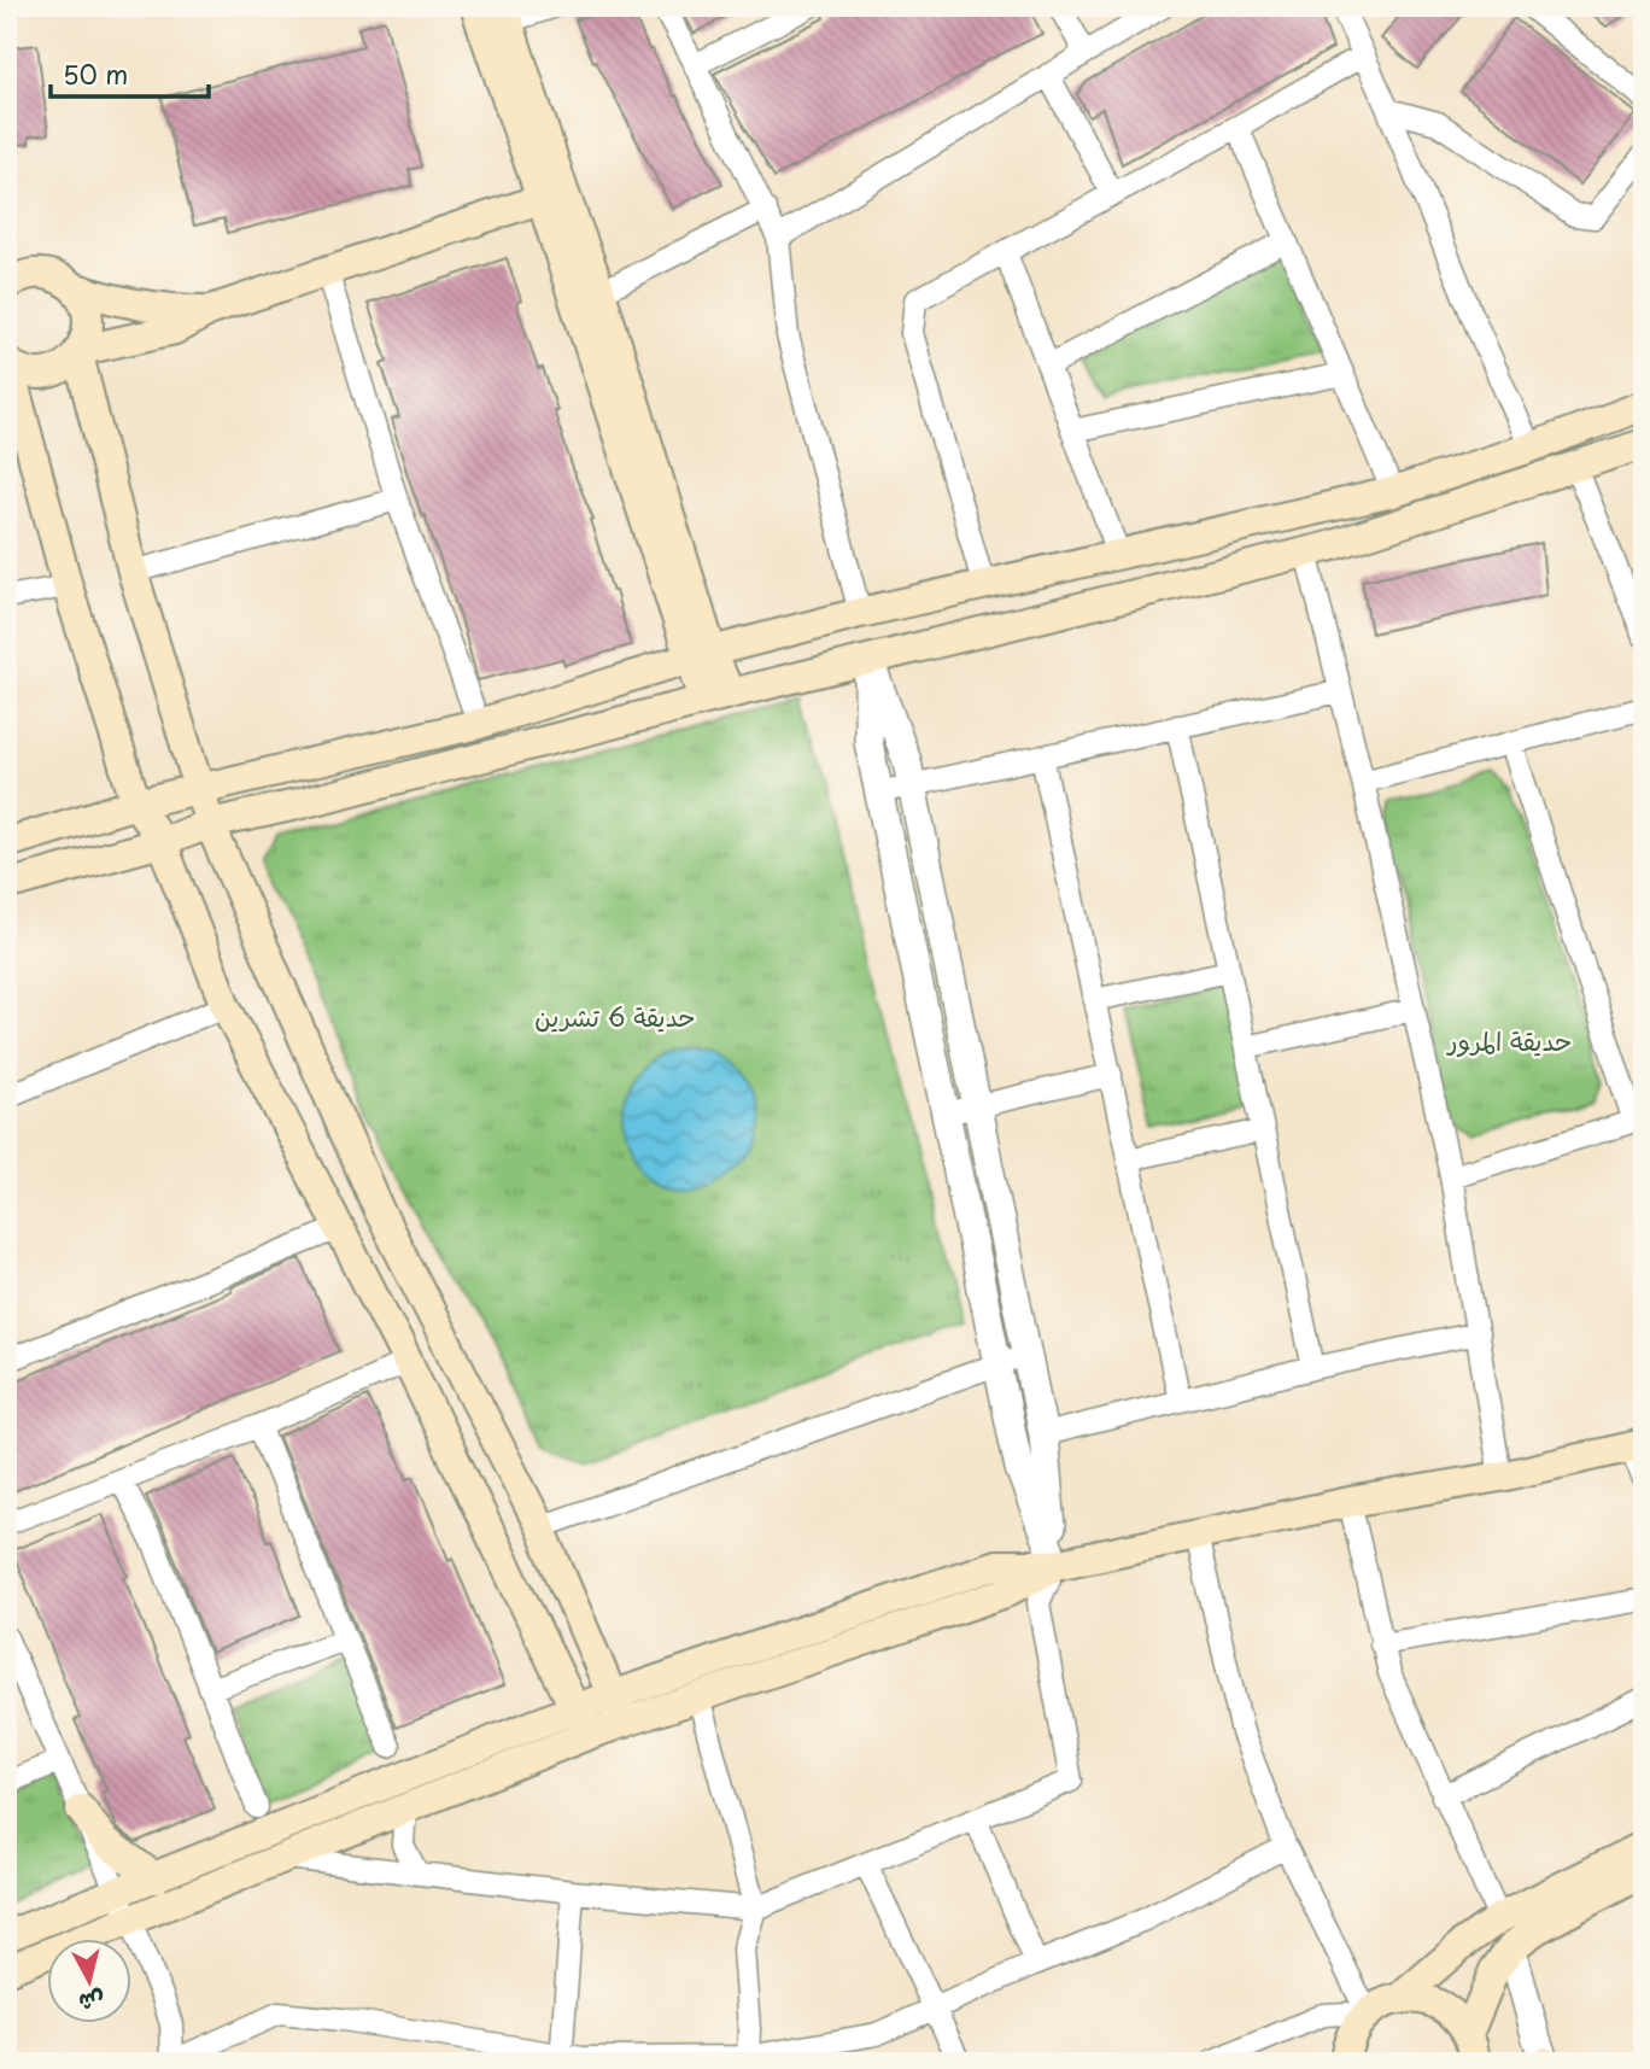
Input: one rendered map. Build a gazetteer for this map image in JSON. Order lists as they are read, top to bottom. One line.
{"parks":["حديقة 6 تشرين","حديقة المرور"],"scale_bar":"50 m","north":"bottom"}
